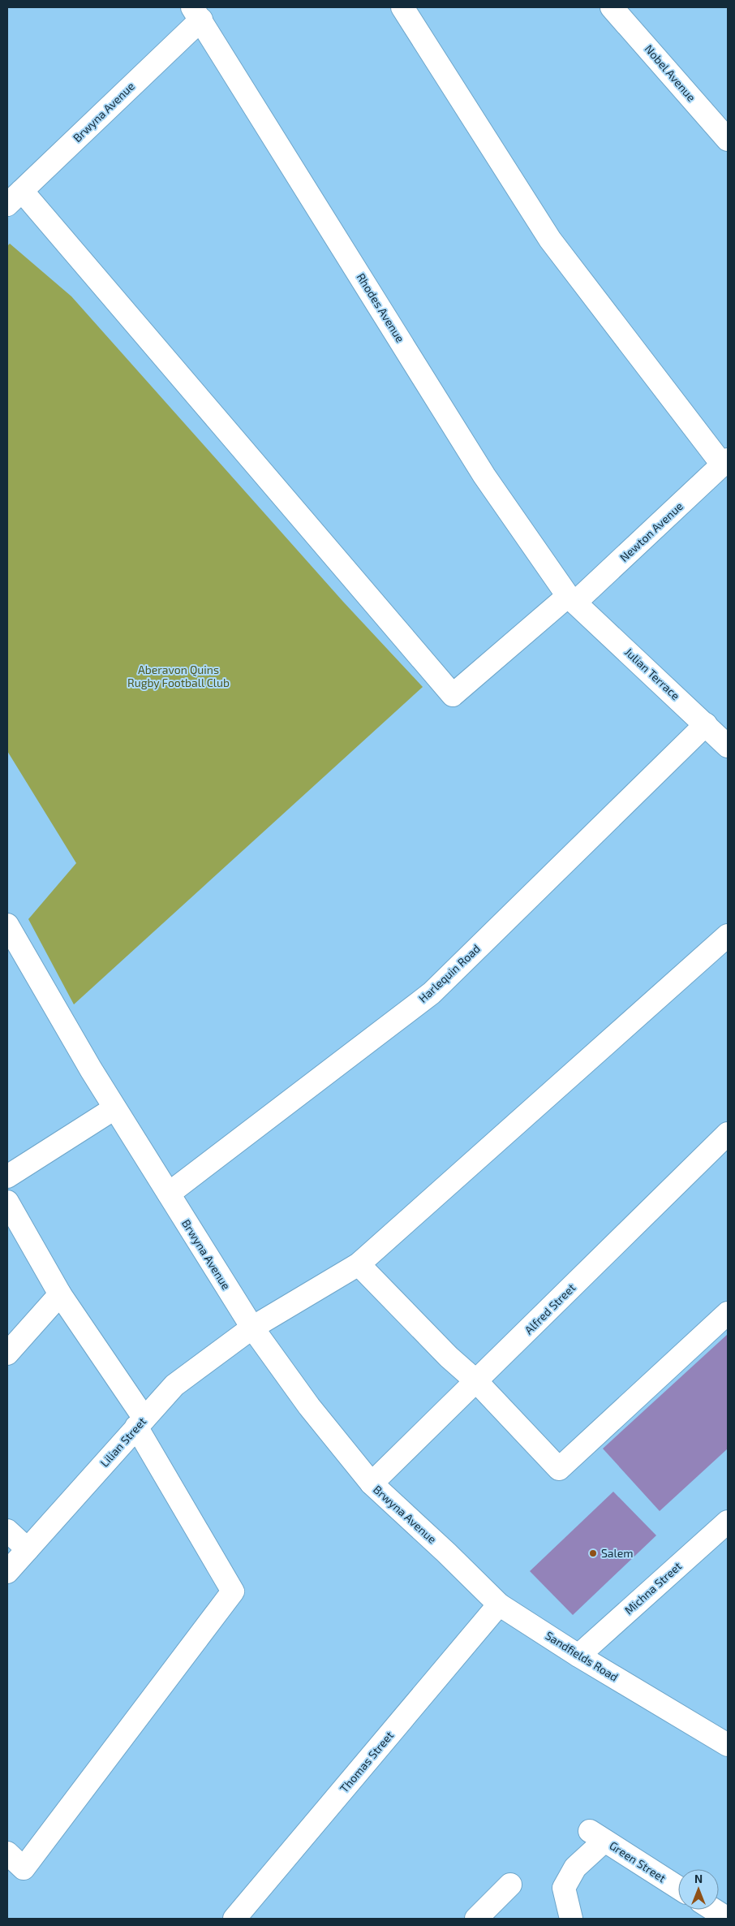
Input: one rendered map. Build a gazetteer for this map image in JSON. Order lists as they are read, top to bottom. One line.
{"streets":{"street":["Nobel Avenue","Brwyna Avenue","Rhodes Avenue","Newton Avenue","Julian Terrace","Harlequin Road","Alfred Street","Lilian Street","Michna Street","Sandfields Road","Thomas Street","Green Street"]},"crossings":[["Brwyna Avenue","Rhodes Avenue"],["Brwyna Avenue","Newton Avenue"],["Brwyna Avenue","Harlequin Road"],["Brwyna Avenue","Alfred Street"],["Brwyna Avenue","Lilian Street"],["Brwyna Avenue","Sandfields Road"],["Rhodes Avenue","Newton Avenue"],["Rhodes Avenue","Julian Terrace"],["Newton Avenue","Julian Terrace"],["Julian Terrace","Harlequin Road"],["Michna Street","Sandfields Road"],["Sandfields Road","Thomas Street"]],"parks":["Aberavon Quins Rugby Football Club"],"places":["Salem"],"north":"top"}
